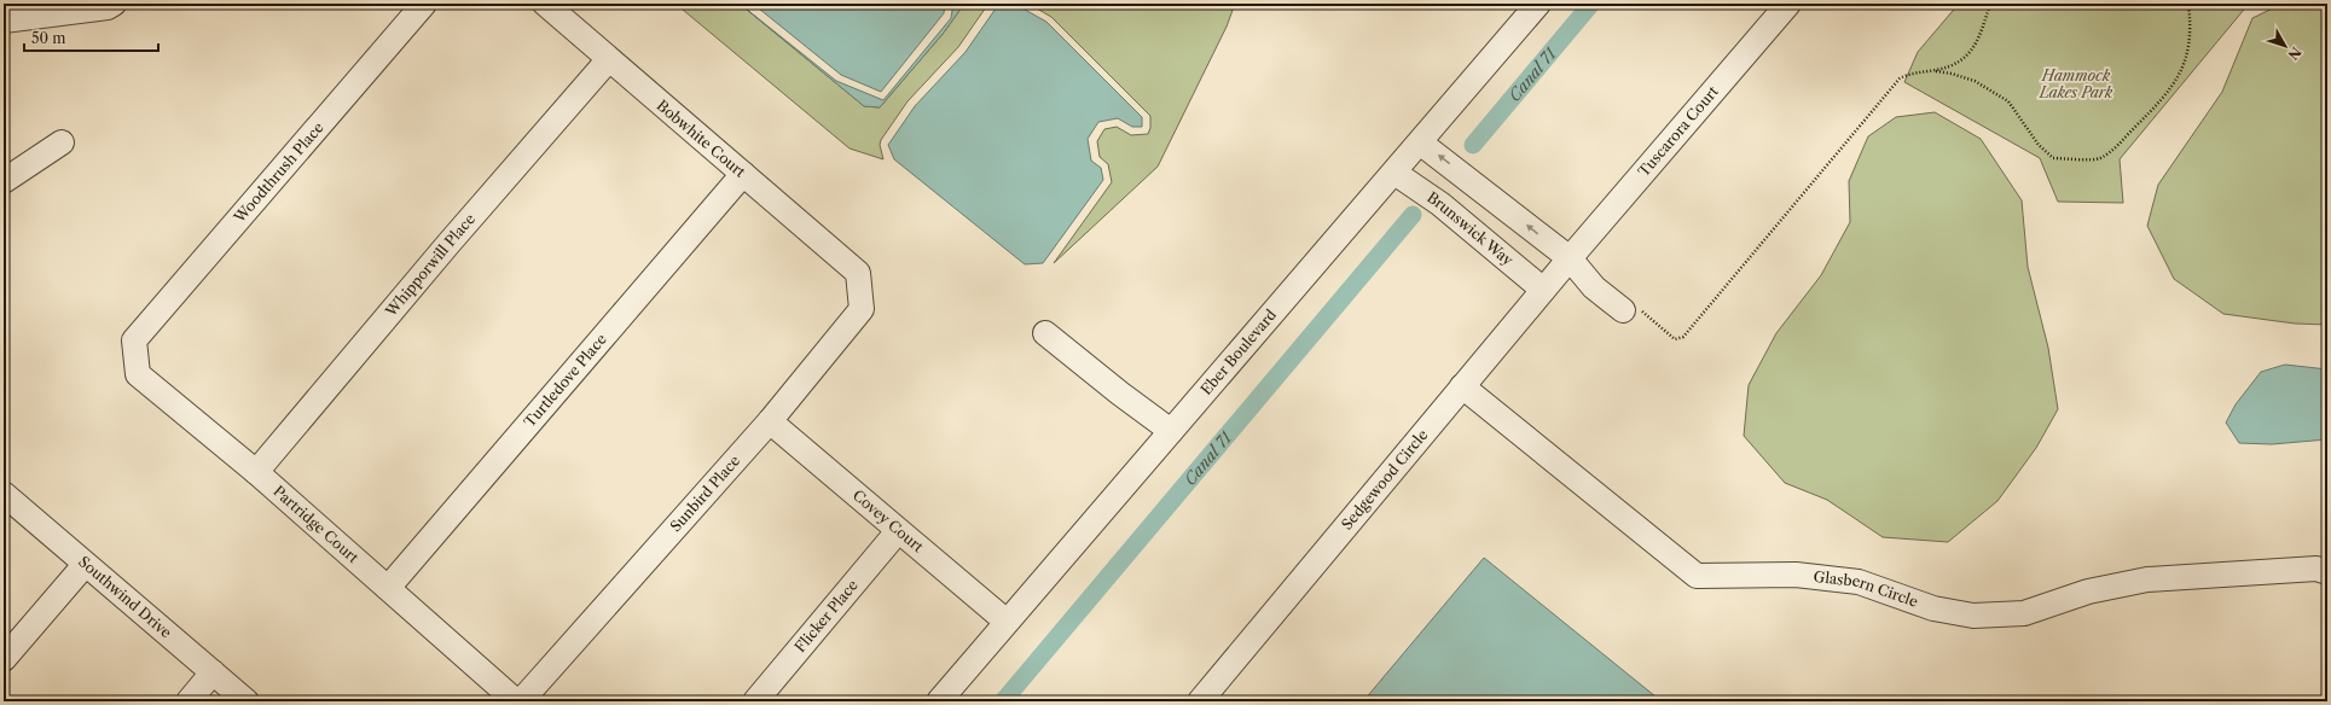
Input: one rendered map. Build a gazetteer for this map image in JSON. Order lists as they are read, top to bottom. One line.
{"streets":{"street":["Tuscarora Court","Bobwhite Court","Woodthrush Place","Brunswick Way","Whipporwill Place","Eber Boulevard","Turtledove Place","Sedgewood Circle","Sunbird Place","Covey Court","Partridge Court","Glasbern Circle","Southwind Drive","Flicker Place"]},"crossings":[["Tuscarora Court","Sedgewood Circle"],["Bobwhite Court","Whipporwill Place"],["Bobwhite Court","Turtledove Place"],["Bobwhite Court","Sunbird Place"],["Woodthrush Place","Partridge Court"],["Brunswick Way","Eber Boulevard"],["Brunswick Way","Sedgewood Circle"],["Whipporwill Place","Partridge Court"],["Eber Boulevard","Covey Court"],["Turtledove Place","Partridge Court"],["Sedgewood Circle","Glasbern Circle"],["Sunbird Place","Covey Court"],["Covey Court","Flicker Place"]],"water":["Canal 71"],"parks":["Hammock Lakes Park"],"scale_bar":"50 m","north":"bottom right"}
